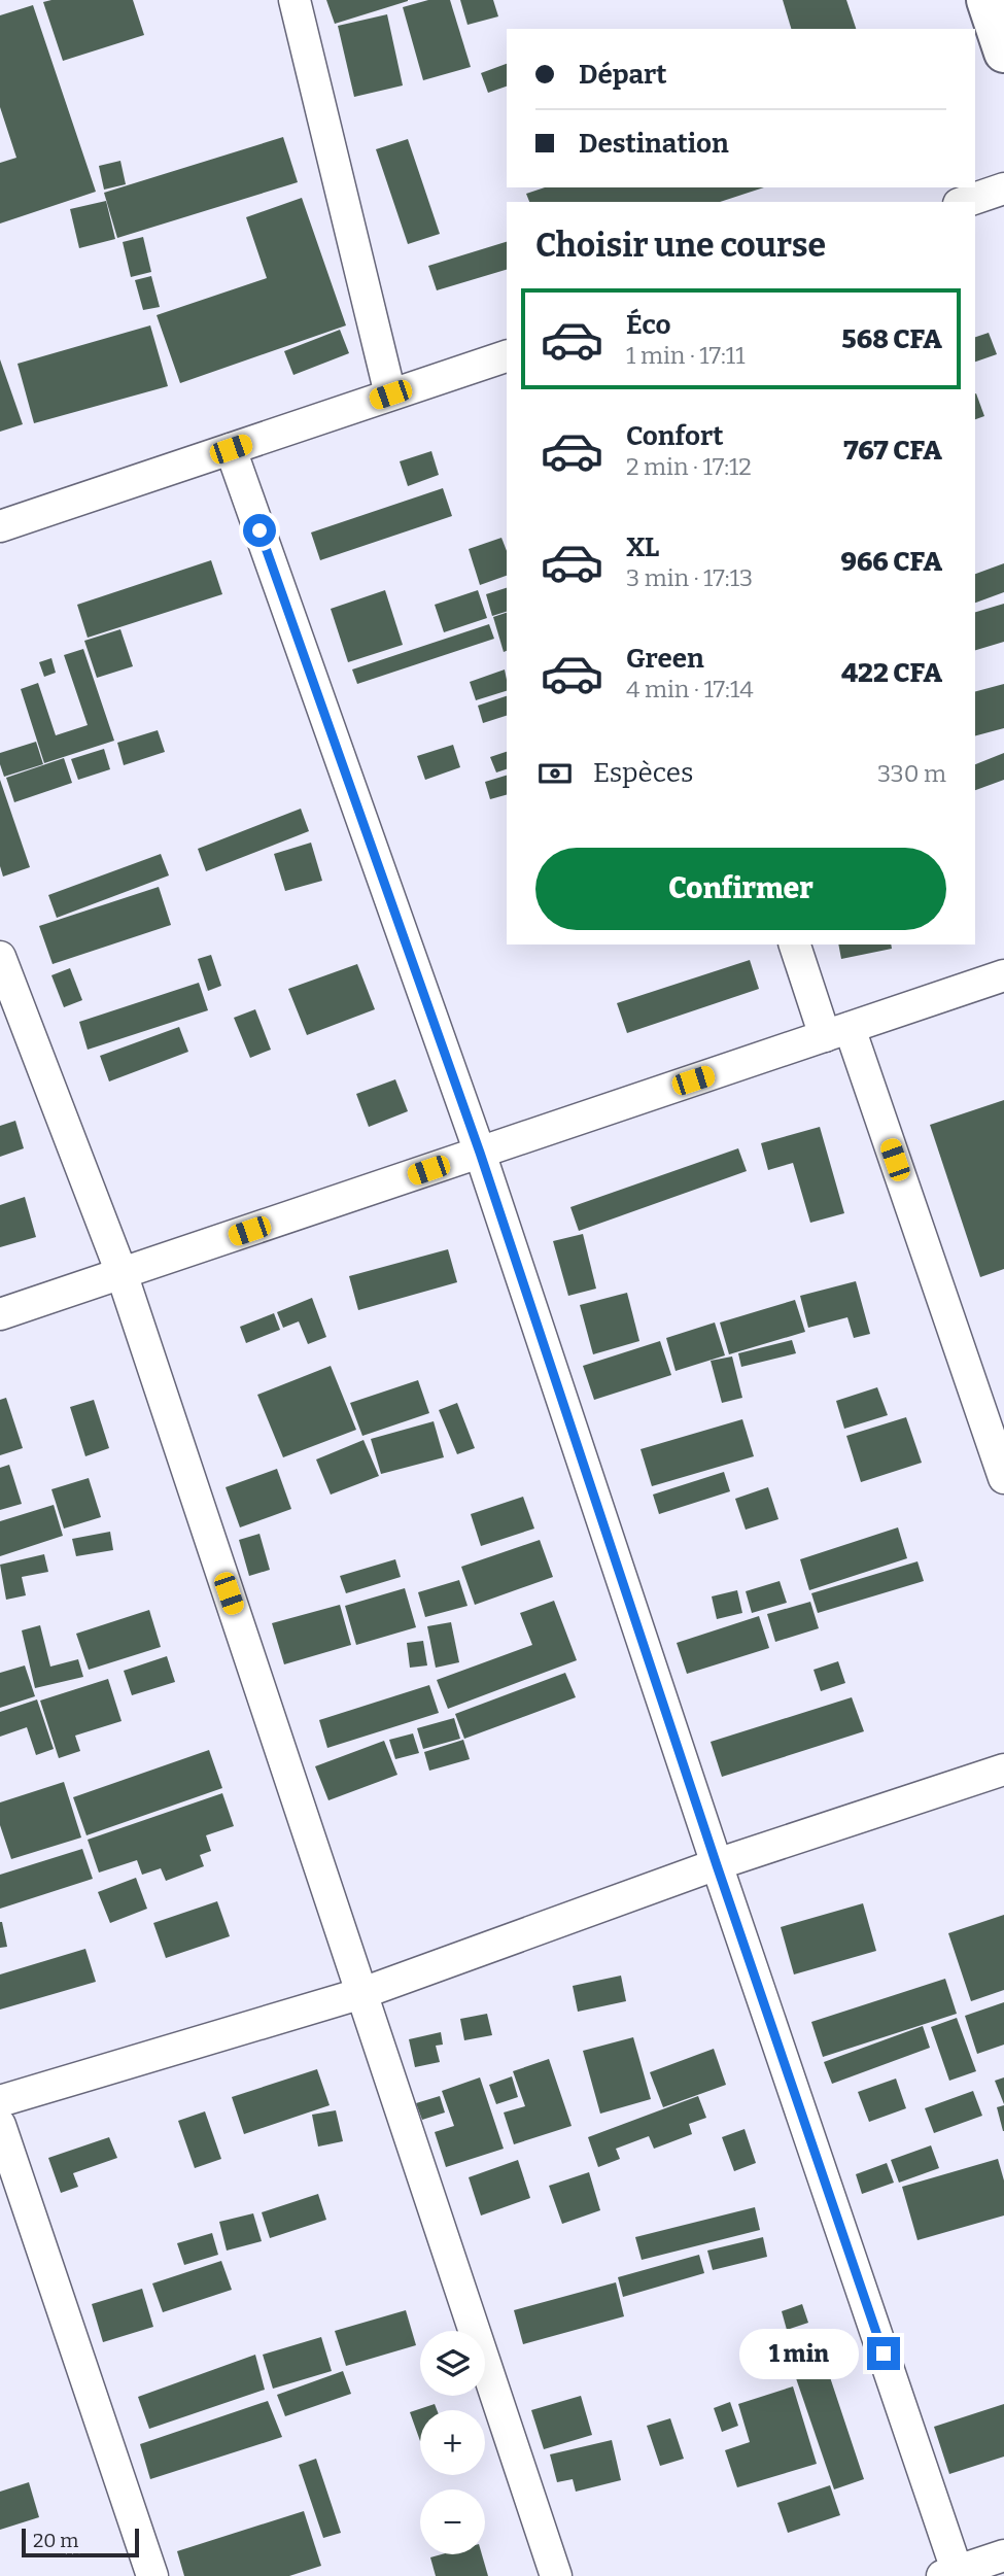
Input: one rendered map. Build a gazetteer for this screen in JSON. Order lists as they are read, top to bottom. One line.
{"scale_bar":"20 m","page":{"banner":["Départ","Destination"],"heading":"Choisir une course","list":[{"name":"Éco","note":"1 min · 17:11","value":"568 CFA"},{"name":"Confort","note":"2 min · 17:12","value":"767 CFA"},{"name":"XL","note":"3 min · 17:13","value":"966 CFA"},{"name":"Green","note":"4 min · 17:14","value":"422 CFA"}],"pay":["Espèces","330 m"],"buttons":"Confirmer","bubble":"1 min","map_buttons":["+","−"],"scale":"20 m"}}
